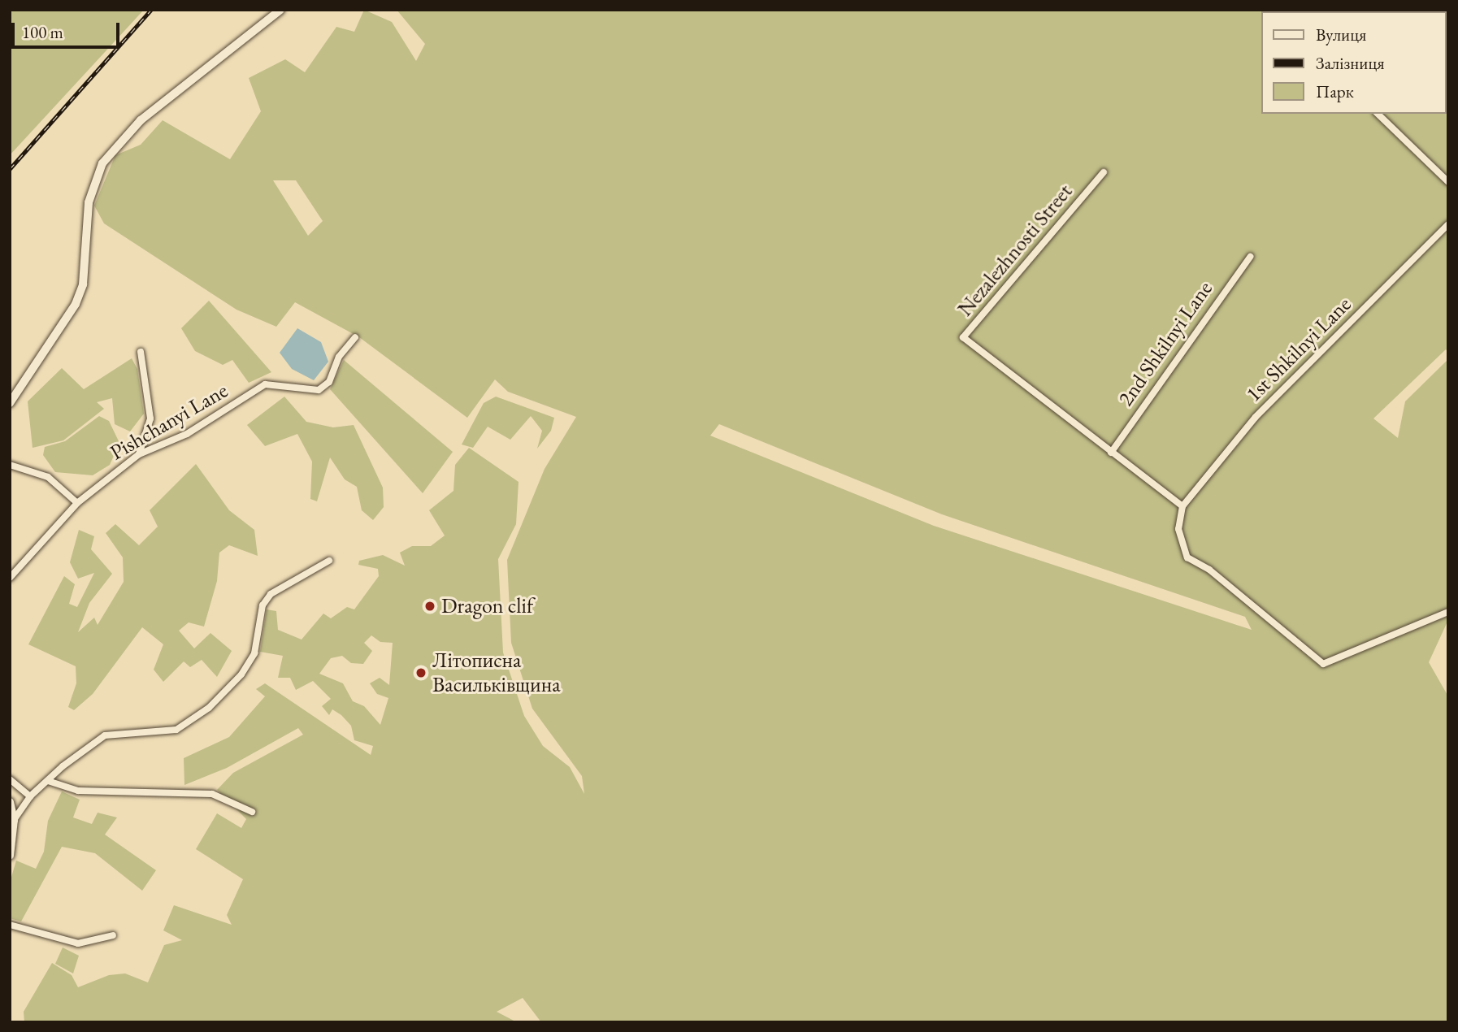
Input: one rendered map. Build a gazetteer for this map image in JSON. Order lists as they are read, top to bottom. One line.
{"streets":{"street":["Nezalezhnosti Street","2nd Shkilnyi Lane","1st Shkilnyi Lane","Pishchanyi Lane"]},"crossings":[["Nezalezhnosti Street","2nd Shkilnyi Lane"]],"places":["Dragon clif","Літописна Васильківщина"],"legend":["Вулиця","Залізниця","Парк"],"scale_bar":"100 m"}
